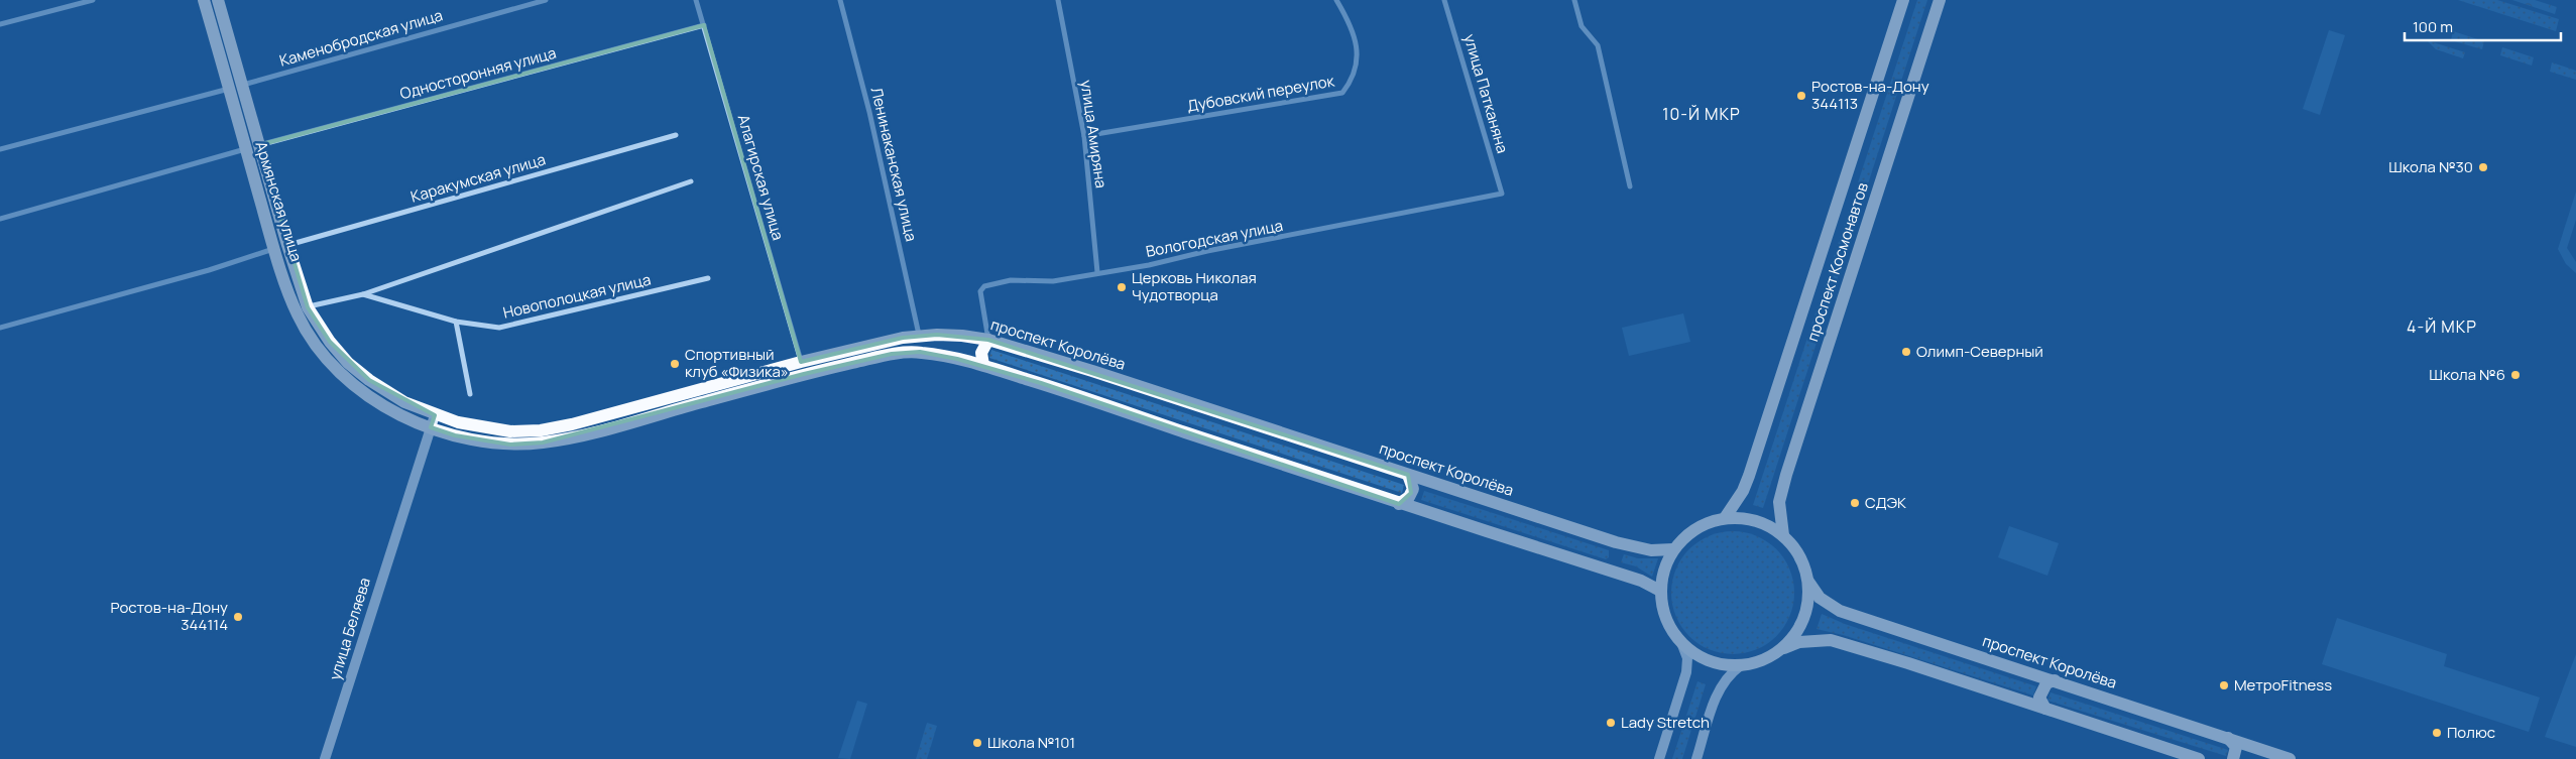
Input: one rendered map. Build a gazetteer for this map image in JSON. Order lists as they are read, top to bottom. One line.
{"streets":{"main road":["Армянская улица","проспект Космонавтов","проспект Королёва","улица Беляева"],"street":["Каменобродская улица","Односторонняя улица","Дубовский переулок","улица Патканяна","улица Амиряна","Ленинаканская улица","Алагирская улица","Каракумская улица","Вологодская улица","Новополоцкая улица"]},"crossings":[["Каменобродская улица","Армянская улица"],["Односторонняя улица","Алагирская улица"],["Односторонняя улица","Армянская улица"],["Дубовский переулок","улица Амиряна"],["улица Патканяна","Вологодская улица"],["улица Амиряна","Вологодская улица"],["Ленинаканская улица","проспект Королёва"],["Алагирская улица","проспект Королёва"],["Каракумская улица","Армянская улица"],["Армянская улица","Новополоцкая улица"],["Армянская улица","проспект Королёва"],["Вологодская улица","проспект Королёва"],["проспект Космонавтов","проспект Королёва"],["проспект Королёва","улица Беляева"]],"districts":["10-Й МКР","4-Й МКР"],"places":["Ростов-на-Дону 344113","Школа №30","Церковь Николая Чудотворца","Олимп-Северный","Спортивный клуб «Физика»","Школа №6","СДЭК","Ростов-на-Дону 344114","МетроFitness","Lady Stretch","Полюс","Школа №101"],"scale_bar":"100 m"}
